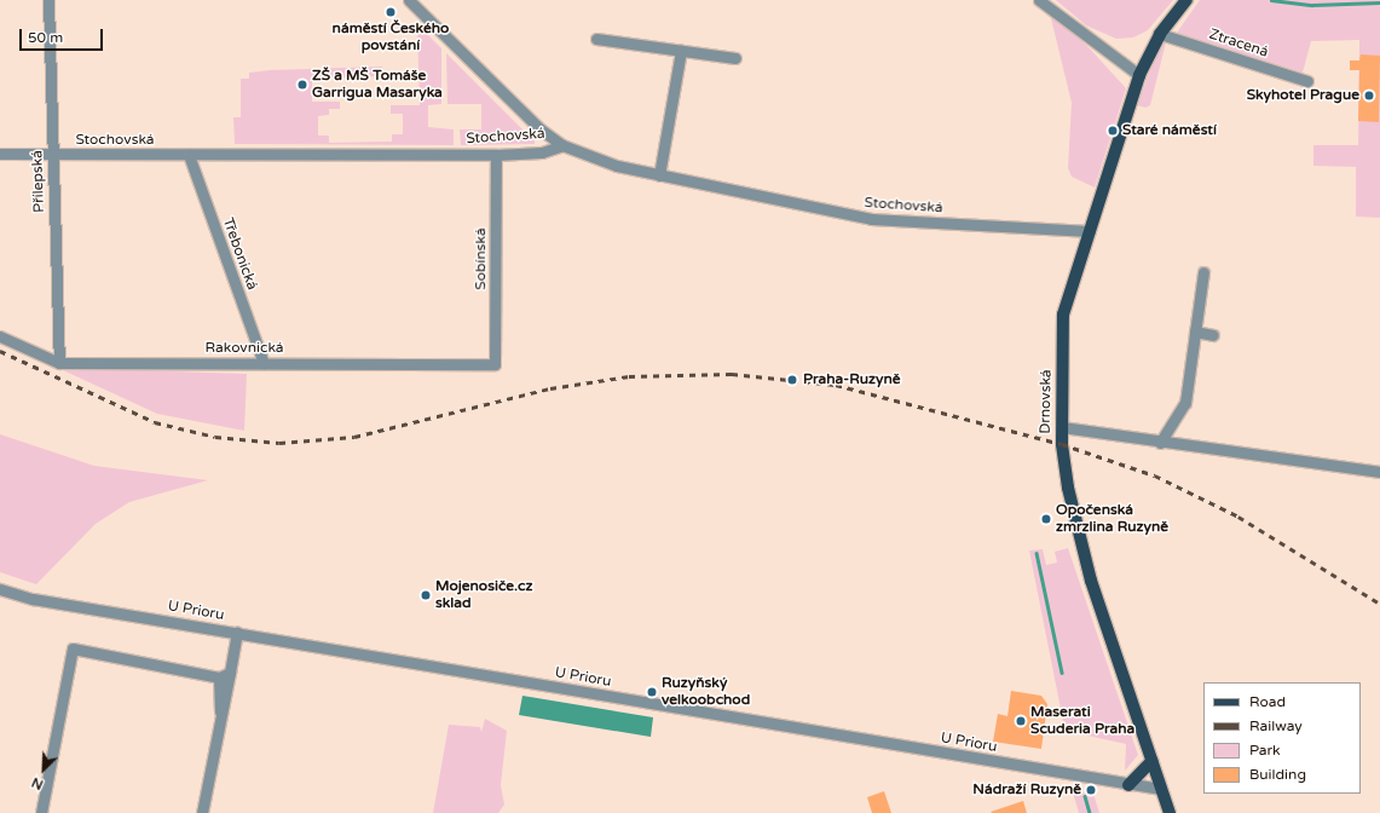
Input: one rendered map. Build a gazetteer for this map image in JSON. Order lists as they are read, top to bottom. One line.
{"streets":{"main road":["Drnovská"],"street":["Ztracená","Stochovská","Přílepská","Třebonická","Sobínská","Rakovnická","U Prioru"]},"crossings":[["Ztracená","Drnovská"],["Stochovská","Přílepská"],["Stochovská","Třebonická"],["Stochovská","Sobínská"],["Stochovská","Drnovská"],["Přílepská","Rakovnická"],["Třebonická","Rakovnická"],["Sobínská","Rakovnická"],["Drnovská","U Prioru"]],"places":["náměstí Českého povstání","ZŠ a MŠ Tomáše Garrigua Masaryka","Skyhotel Prague","Staré náměstí","Praha-Ruzyně","Opočenská zmrzlina Ruzyně","Mojenosiče.cz sklad","Ruzyňský velkoobchod","Maserati Scuderia Praha","Nádraží Ruzyně"],"legend":["Road","Railway","Park","Building"],"scale_bar":"50 m","north":"bottom left"}
